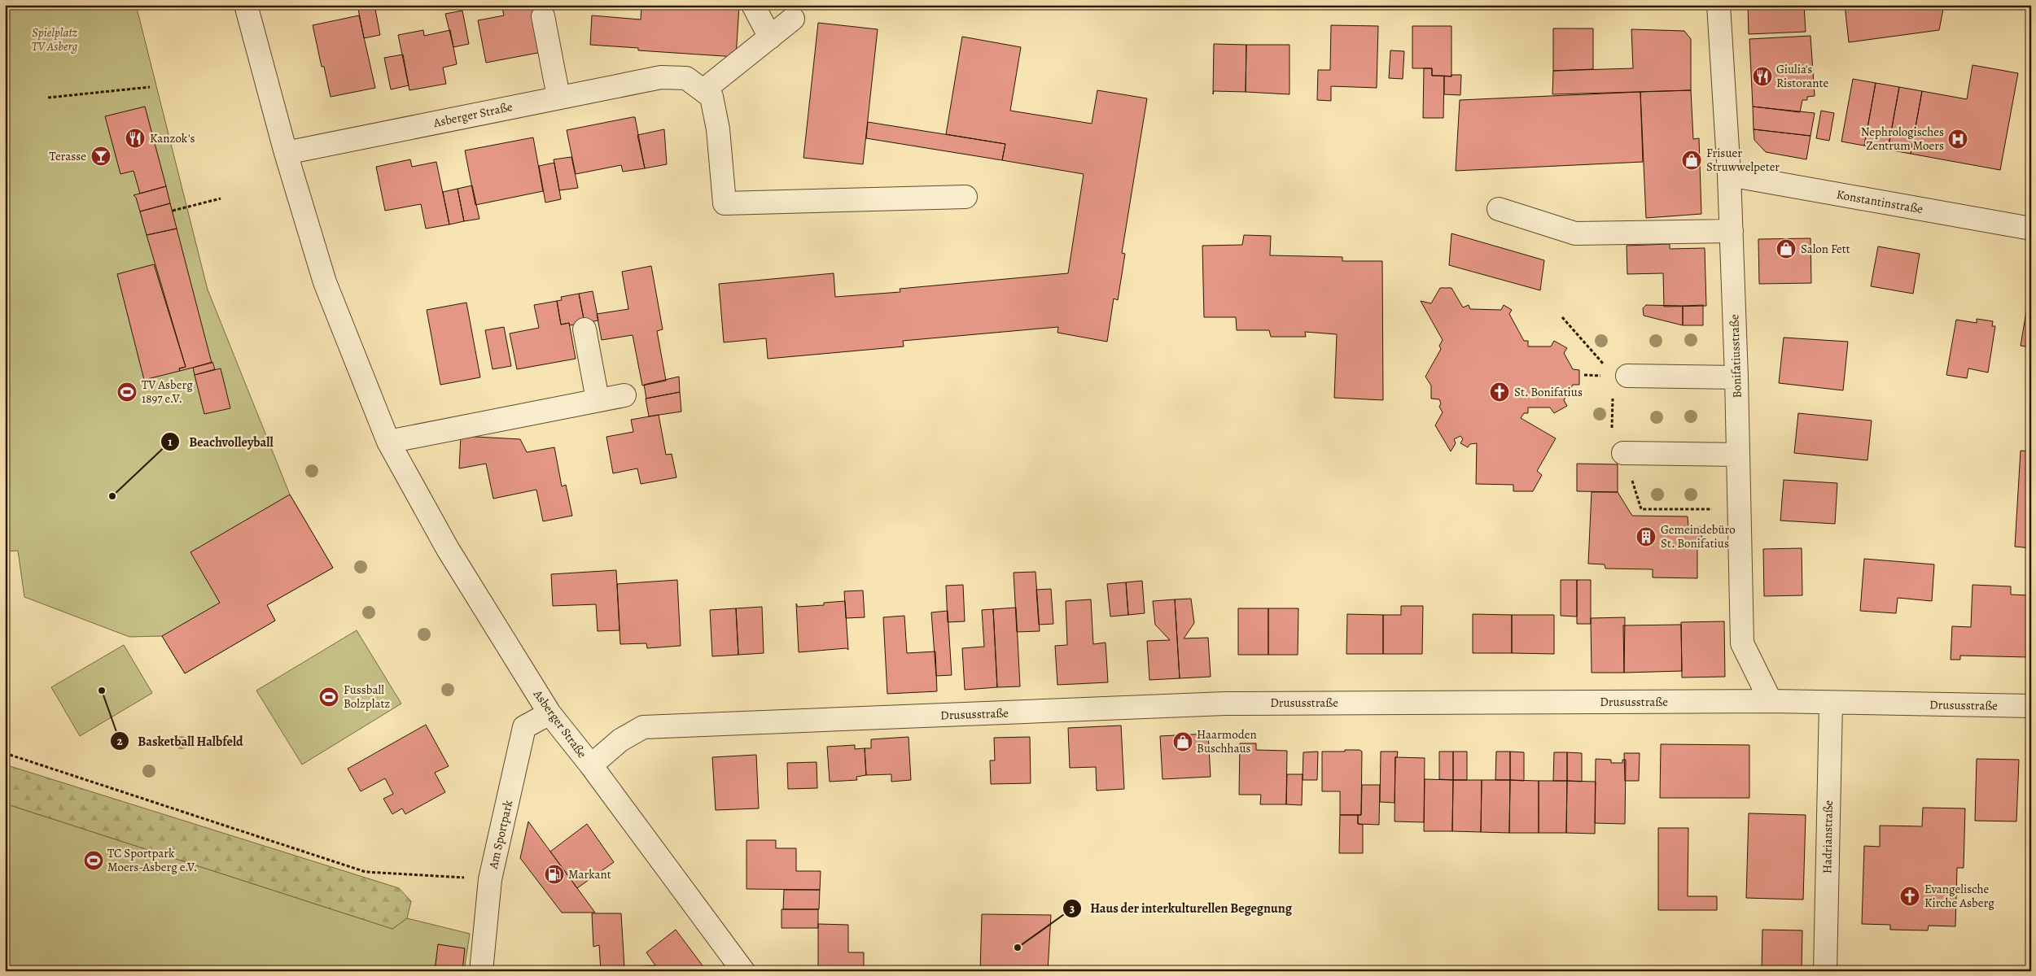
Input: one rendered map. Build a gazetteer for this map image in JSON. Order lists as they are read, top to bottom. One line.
{"streets":{"street":["Asberger Straße","Konstantinstraße","Bonifatiusstraße","Drususstraße","Am Sportpark","Hadrianstraße"]},"crossings":[["Asberger Straße","Drususstraße"],["Asberger Straße","Am Sportpark"],["Konstantinstraße","Bonifatiusstraße"],["Bonifatiusstraße","Drususstraße"],["Drususstraße","Hadrianstraße"]],"parks":["Spielplatz TV Asberg"],"places":{"restaurant":["Giulia's Ristorante","Kanzok's"],"hospital":["Nephrologisches Zentrum Moers"],"bar":["Terasse"],"shop":["Frisuer Struwwelpeter","Salon Fett","Haarmoden Buschhaus"],"sports":["TV Asberg 1897 e.V.","Fussball Bolzplatz","TC Sportpark Moers-Asberg e.V."],"church":["St. Bonifatius","Evangelische Kirche Asberg"],"other":["Beachvolleyball","Basketball Halbfeld","Haus der interkulturellen Begegnung"],"building":["Gemeindebüro St. Bonifatius"],"fuel station":["Markant"]}}
